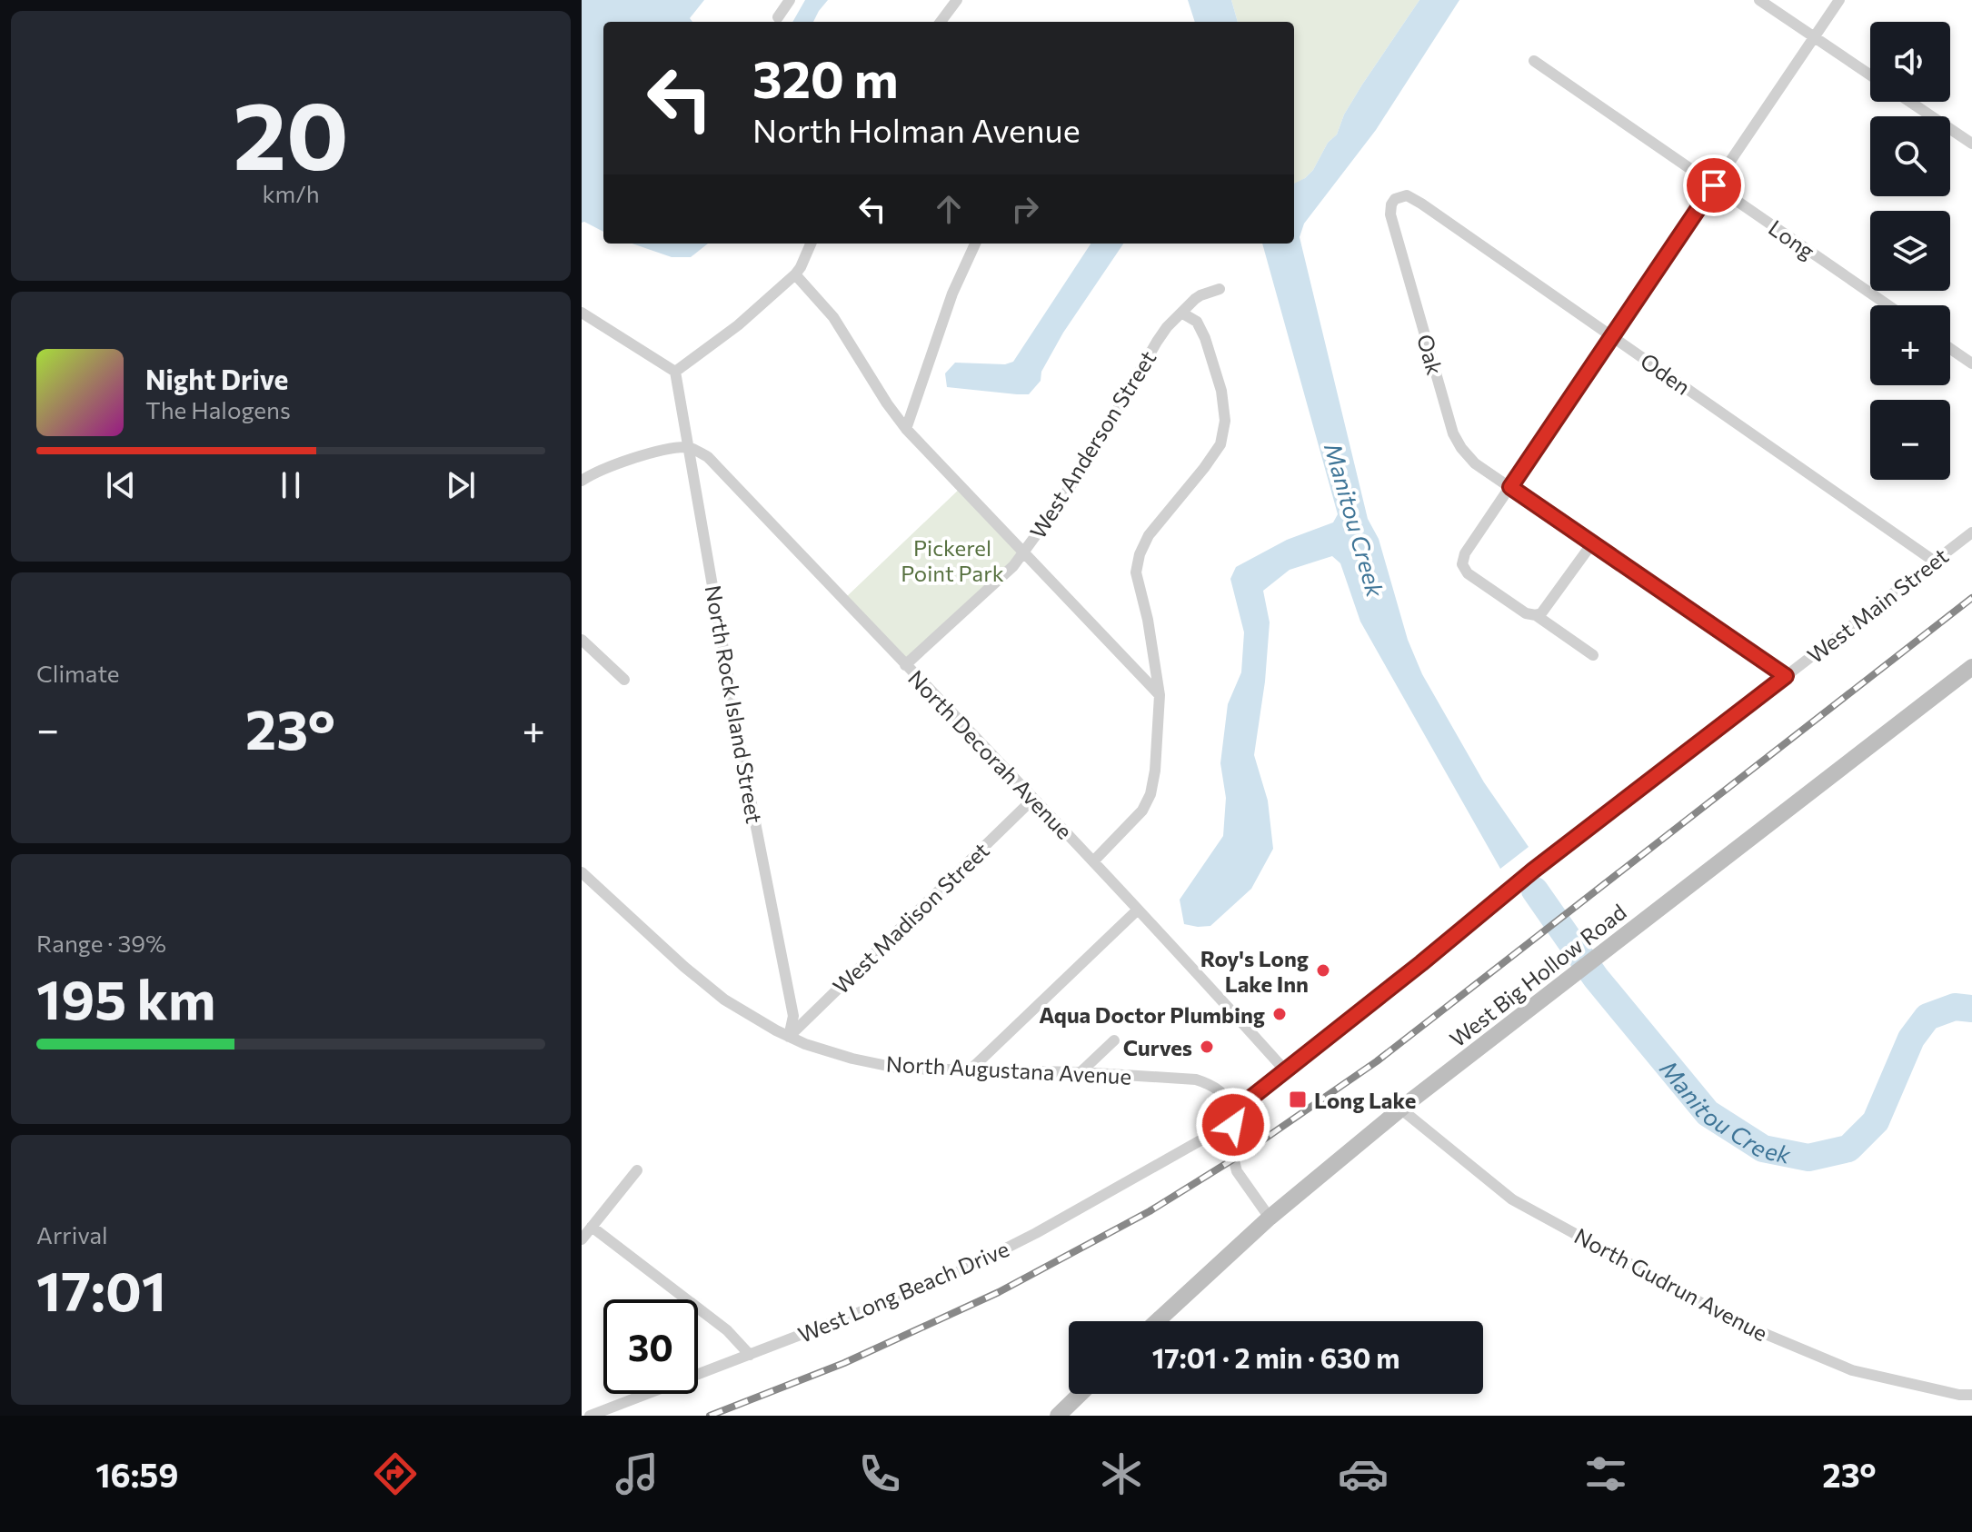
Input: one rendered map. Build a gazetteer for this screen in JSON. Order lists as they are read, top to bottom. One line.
{"streets":{"main road":["West Big Hollow Road"],"street":["Long","Oak","Oden","West Anderson Street","West Main Street","North Rock Island Street","North Decorah Avenue","West Madison Street","North Augustana Avenue","North Gudrun Avenue","West Long Beach Drive"]},"crossings":[["Oak","Oden"],["Oak","West Main Street"],["Oden","West Main Street"],["West Anderson Street","North Decorah Avenue"],["West Main Street","North Decorah Avenue"],["West Main Street","North Augustana Avenue"],["West Main Street","West Long Beach Drive"],["North Rock Island Street","North Decorah Avenue"],["North Rock Island Street","West Madison Street"],["North Rock Island Street","North Augustana Avenue"],["North Decorah Avenue","West Madison Street"],["West Madison Street","North Augustana Avenue"],["West Big Hollow Road","North Gudrun Avenue"],["North Augustana Avenue","West Long Beach Drive"]],"water":["Manitou Creek"],"parks":["Pickerel Point Park"],"places":{"other":["Roy's Long Lake Inn","Aqua Doctor Plumbing","Curves"],"transit":["Long Lake"]},"page":{"tile":[["20","km/h"],"Climate",["Range · 39%","195 km"],["Arrival","17:01"]],"map_buttons":["+","−"],"turn":["320 m","North Holman Avenue"],"song":["Night Drive","The Halogens"],"heat":["−","23°","+"],"limit":"30","trip":"17:01 · 2 min · 630 m","tabs":["16:59","23°"]}}
